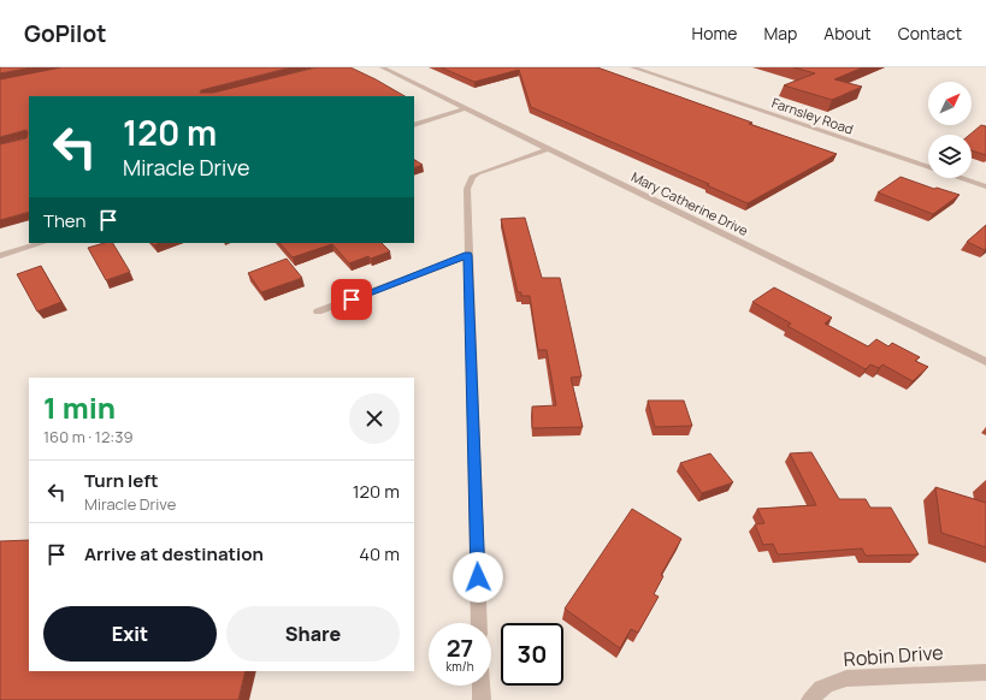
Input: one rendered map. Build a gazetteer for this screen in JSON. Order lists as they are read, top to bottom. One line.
{"streets":{"street":["Farnsley Road","Mary Catherine Drive","Robin Drive"]},"north":"top right","page":{"header":"GoPilot","nav":["Home","Map","About","Contact"],"turn":["120 m","Miracle Drive"],"then":"Then","heading":["1 min","160 m · 12:39"],"list":[{"name":"Turn left","note":"Miracle Drive","value":"120 m"},{"name":"Arrive at destination","value":"40 m"}],"buttons":["Exit","Share"],"speed":"27 km/h","limit":"30"}}
